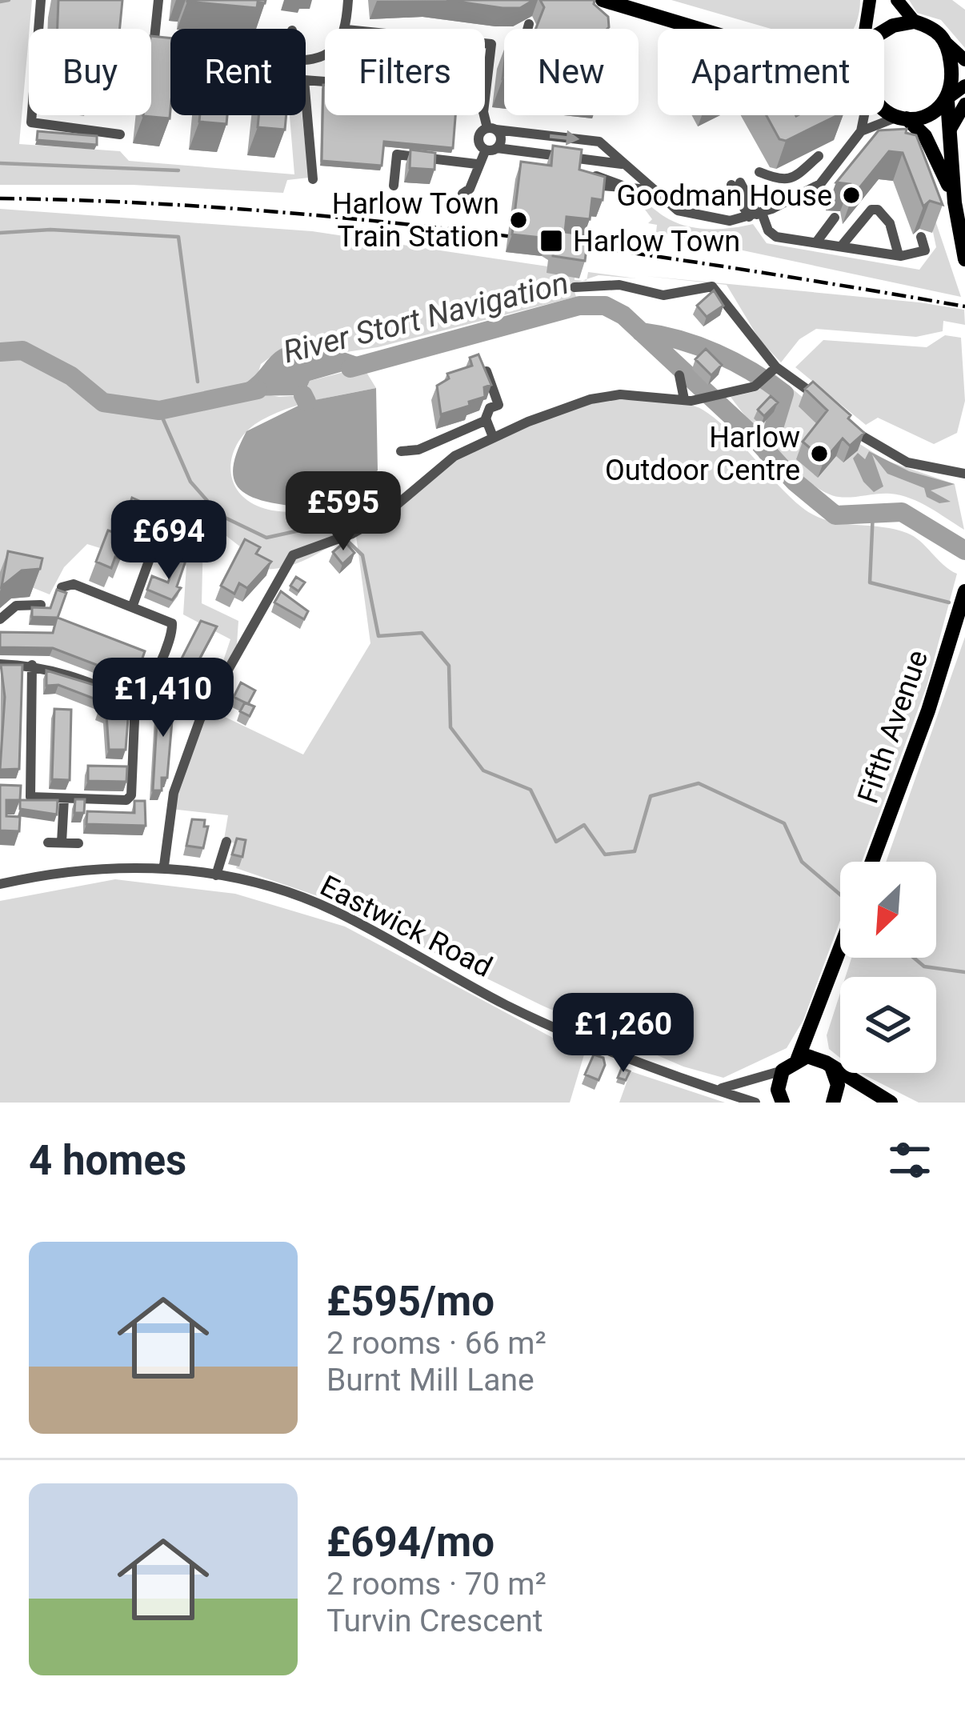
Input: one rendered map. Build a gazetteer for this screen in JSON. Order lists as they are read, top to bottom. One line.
{"streets":{"highway":["Fifth Avenue"],"street":["Eastwick Road"]},"water":["River Stort Navigation"],"places":{"other":["Goodman House","Harlow Town Train Station","Harlow Outdoor Centre"],"transit":["Harlow Town"]},"north":"bottom left","page":{"chip":["Buy","Rent","Filters","New","Apartment"],"price":["£595","£694","£1,410","£1,260"],"heading":"4 homes","list":[{"name":"£595/mo","note":"2 rooms · 66 m² · Burnt Mill Lane"},{"name":"£694/mo","note":"2 rooms · 70 m² · Turvin Crescent"}]}}
